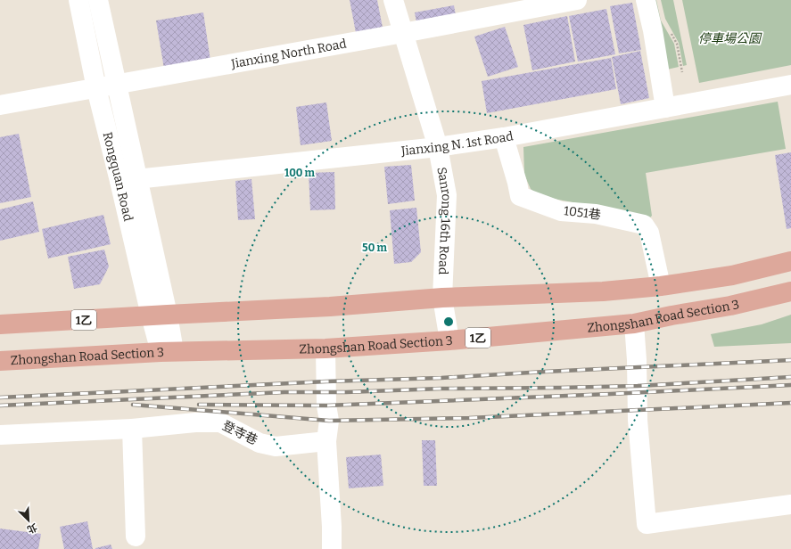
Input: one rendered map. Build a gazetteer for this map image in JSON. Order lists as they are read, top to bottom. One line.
{"streets":{"main road":["Zhongshan Road Section 3","1乙"],"street":["Jianxing North Road","Jianxing N. 1st Road","Rongquan Road","1051巷","Sanrong 16th Road","登寺巷"]},"crossings":[["Jianxing North Road","Rongquan Road"],["Jianxing North Road","Sanrong 16th Road"],["Jianxing N. 1st Road","Rongquan Road"],["Jianxing N. 1st Road","1051巷"],["Jianxing N. 1st Road","Sanrong 16th Road"],["Rongquan Road","Zhongshan Road Section 3"],["Rongquan Road","1乙"],["1051巷","1乙"],["Sanrong 16th Road","Zhongshan Road Section 3"],["Sanrong 16th Road","1乙"]],"parks":["停車場公園"],"north":"bottom right","rings":["100 m","50 m"]}
